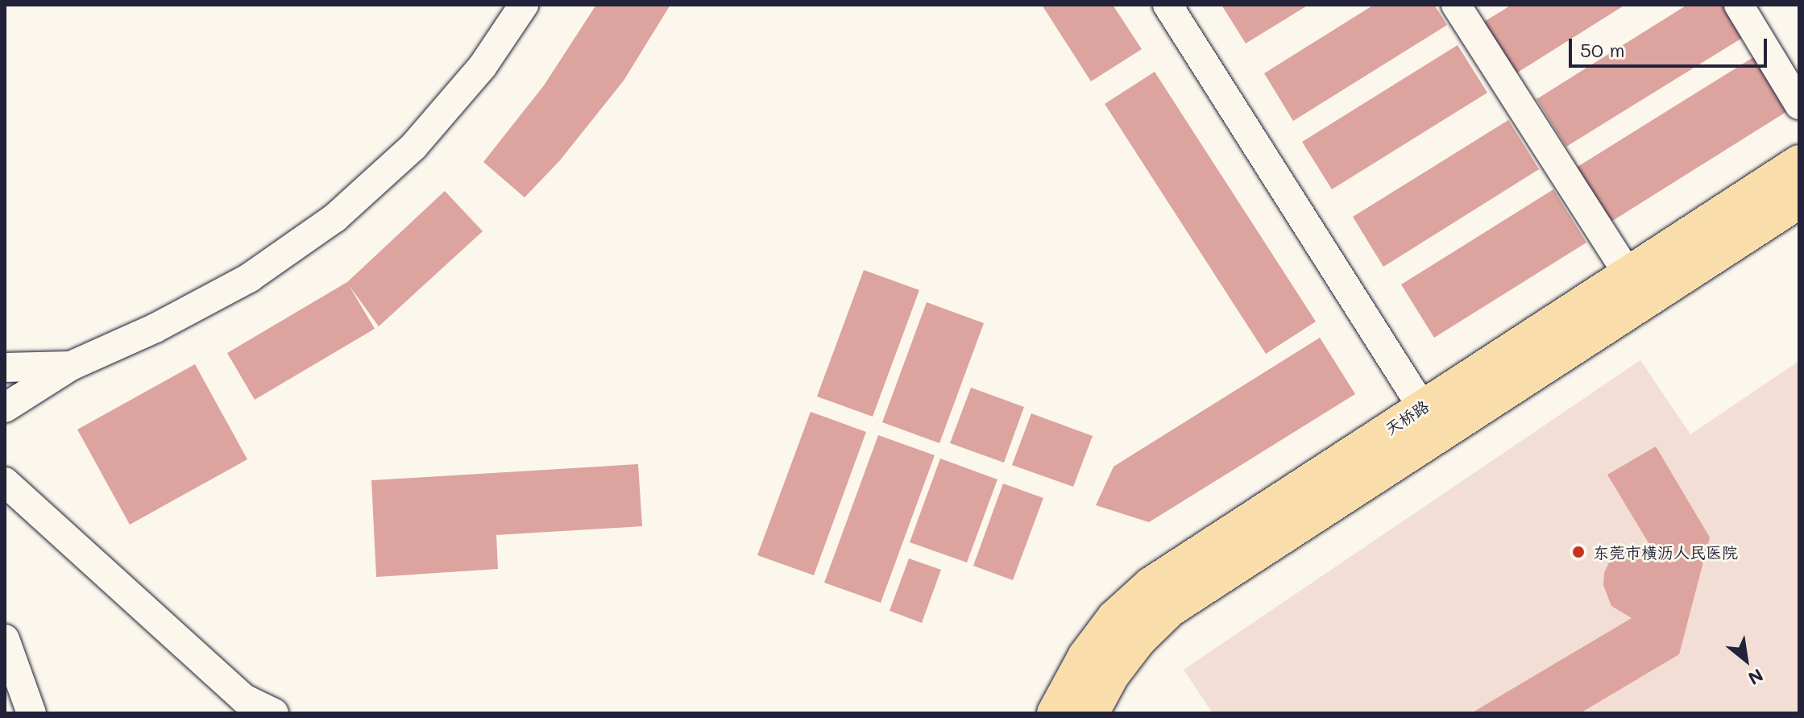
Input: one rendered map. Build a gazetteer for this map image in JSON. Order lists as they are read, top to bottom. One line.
{"streets":{"main road":["天桥路"]},"places":["东莞市横沥人民医院"],"scale_bar":"50 m","north":"bottom right"}
